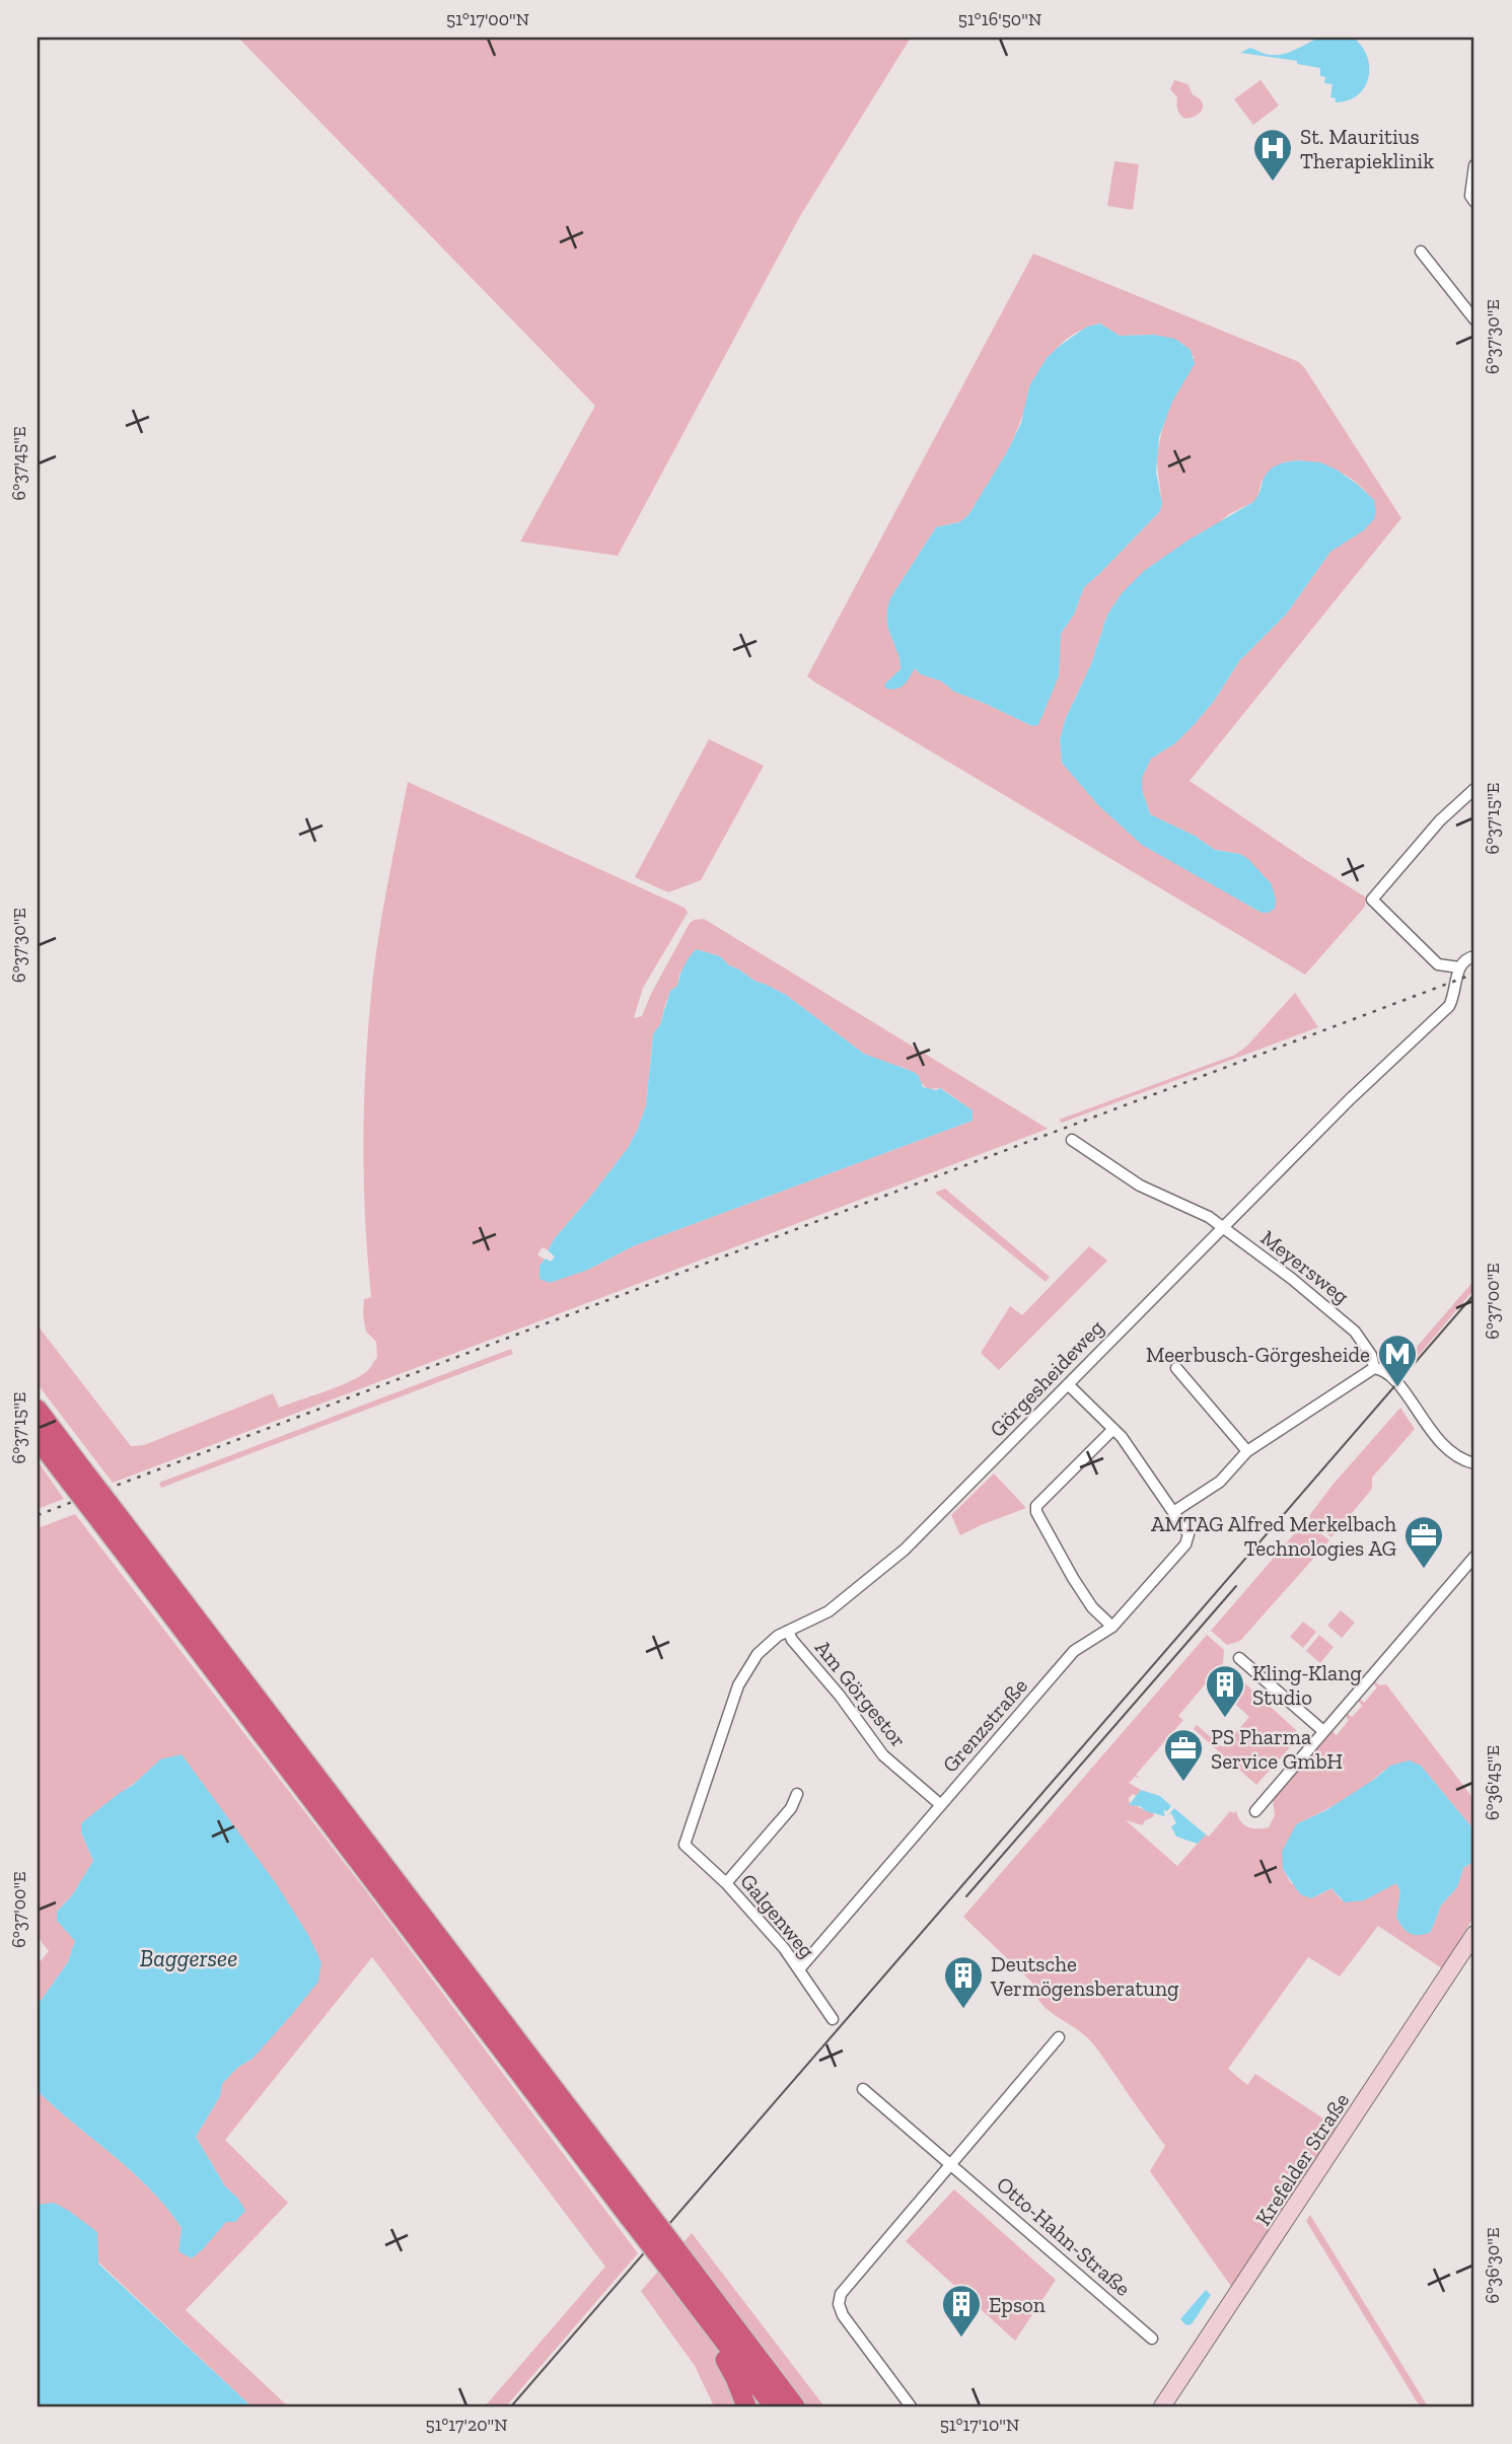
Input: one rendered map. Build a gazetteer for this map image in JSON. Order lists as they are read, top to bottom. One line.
{"streets":{"main road":["Krefelder Straße"],"street":["Meyersweg","Görgesheideweg","Am Görgestor","Grenzstraße","Galgenweg","Otto-Hahn-Straße"]},"crossings":[["Meyersweg","Görgesheideweg"],["Görgesheideweg","Am Görgestor"],["Görgesheideweg","Grenzstraße"],["Görgesheideweg","Galgenweg"],["Am Görgestor","Grenzstraße"],["Grenzstraße","Galgenweg"]],"water":["Baggersee"],"places":{"hospital":["St. Mauritius Therapieklinik"],"metro station":["Meerbusch-Görgesheide"],"office":["AMTAG Alfred Merkelbach Technologies AG","PS Pharma Service GmbH"],"building":["Kling-Klang Studio","Deutsche Vermögensberatung","Epson"]},"coordinates":["51°17'00\"N","51°16'50\"N","6°37'30\"E","6°37'45\"E","6°37'15\"E","6°37'00\"E","6°36'45\"E","6°36'30\"E","51°17'20\"N","51°17'10\"N"]}
